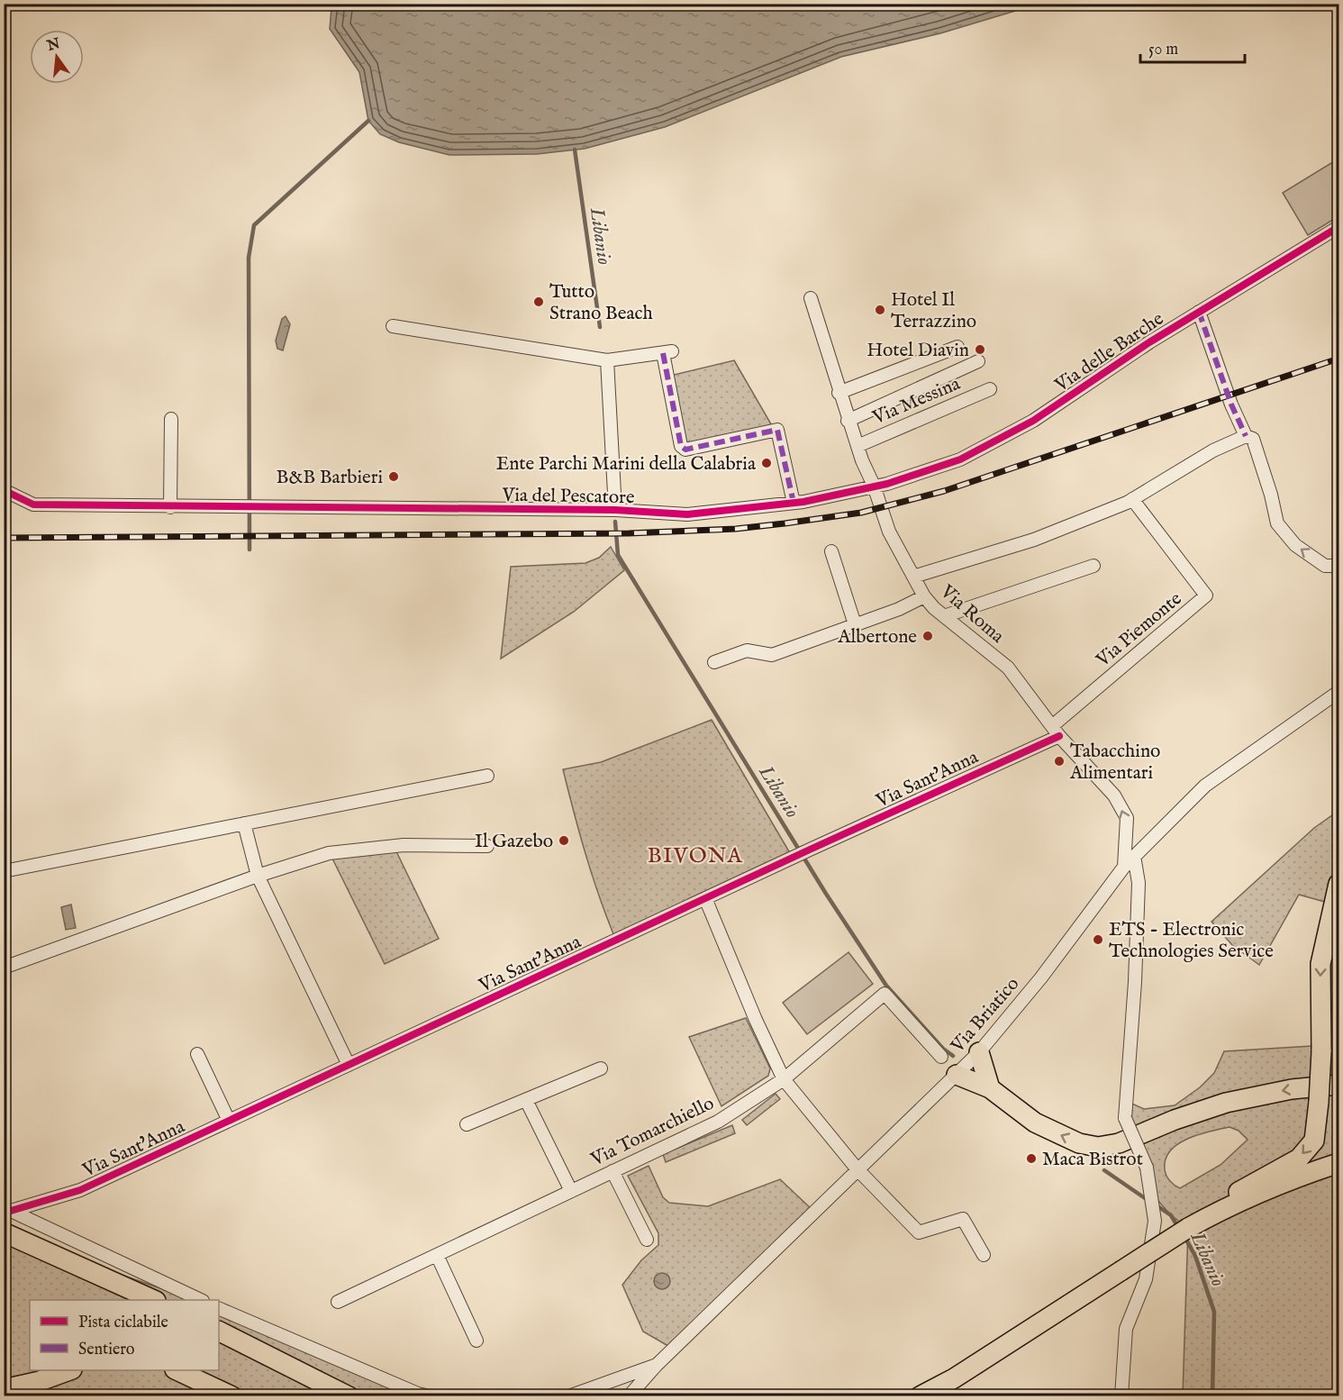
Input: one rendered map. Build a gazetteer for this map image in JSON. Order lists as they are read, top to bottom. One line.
{"streets":{"street":["Via delle Barche","Via Messina","Via del Pescatore","Via Roma","Via Piemonte","Via Sant'Anna","Via Briatico","Via Tomarchiello"]},"crossings":[["Via delle Barche","Via del Pescatore"],["Via delle Barche","Via Roma"],["Via Messina","Via Roma"],["Via del Pescatore","Via Roma"],["Via Roma","Via Piemonte"],["Via Roma","Via Sant'Anna"],["Via Roma","Via Briatico"],["Via Piemonte","Via Sant'Anna"]],"districts":["BIVONA"],"water":["Libanio"],"places":["Tutto Strano Beach","Hotel Il Terrazzino","Hotel Diavin","Ente Parchi Marini della Calabria","B&B Barbieri","Albertone","Tabacchino Alimentari","Il Gazebo","ETS - Electronic Technologies Service","Maca Bistrot"],"legend":["Pista ciclabile","Sentiero"],"scale_bar":"50 m","north":"top"}
